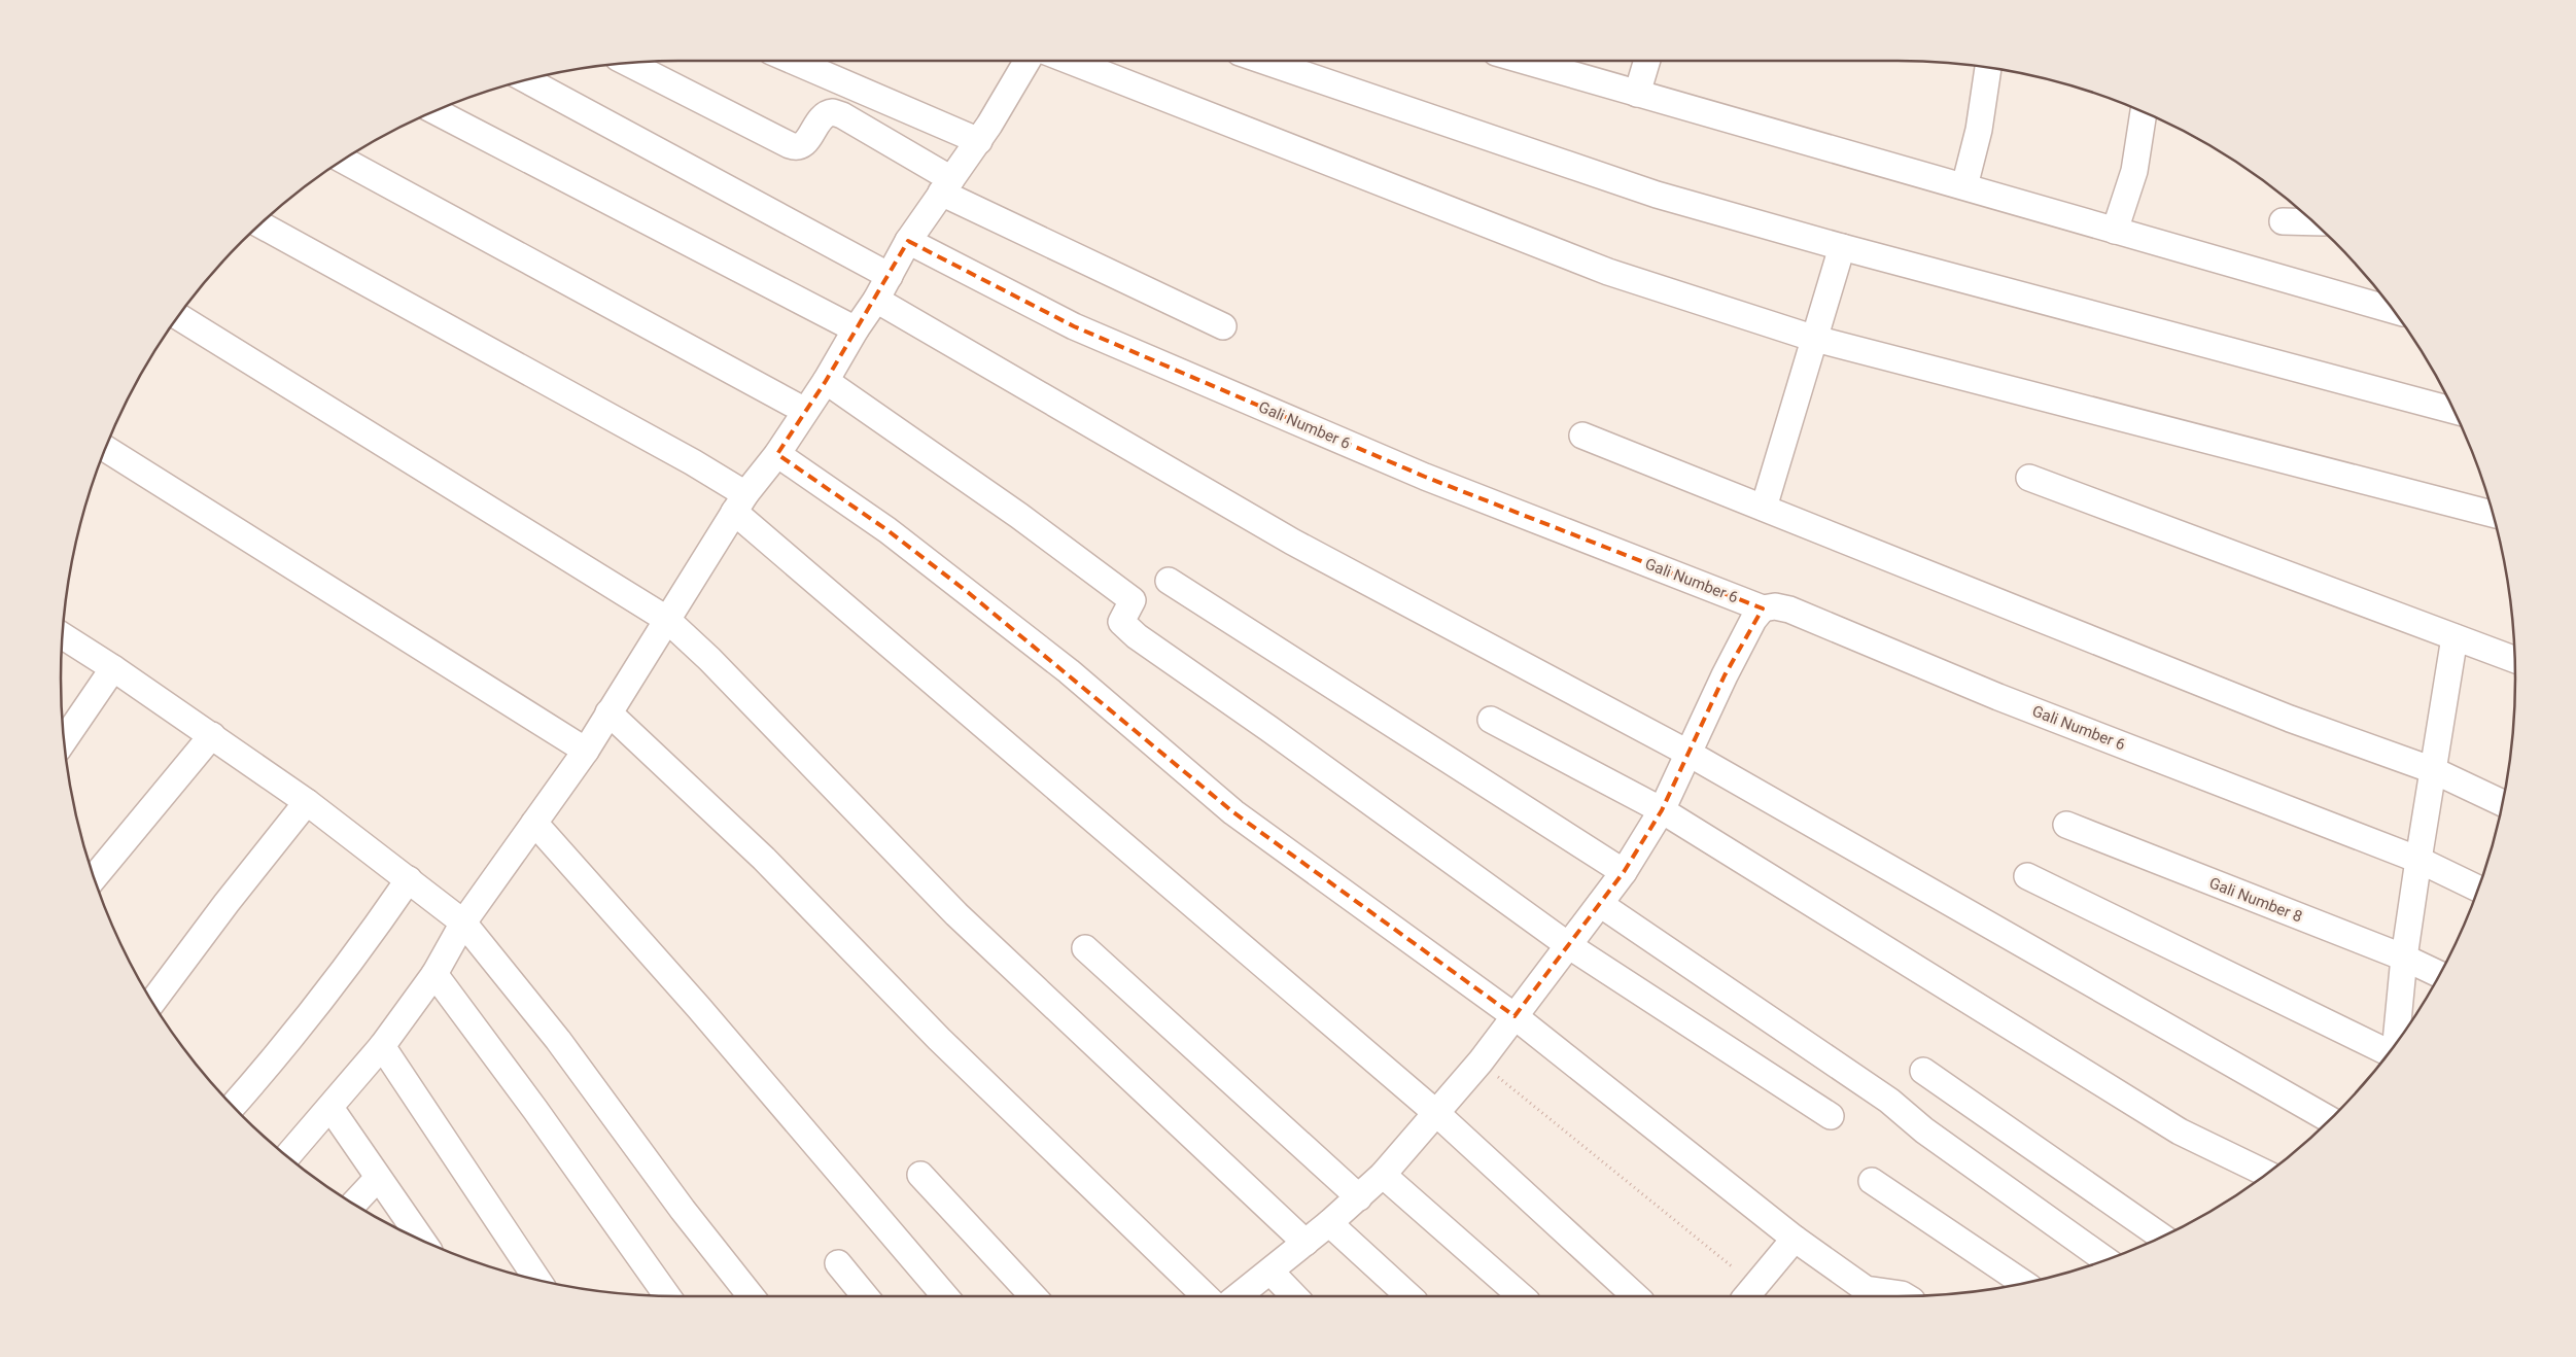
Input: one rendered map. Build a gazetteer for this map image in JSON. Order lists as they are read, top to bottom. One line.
{"streets":{"street":["Gali Number 6","Gali Number 8"]}}
